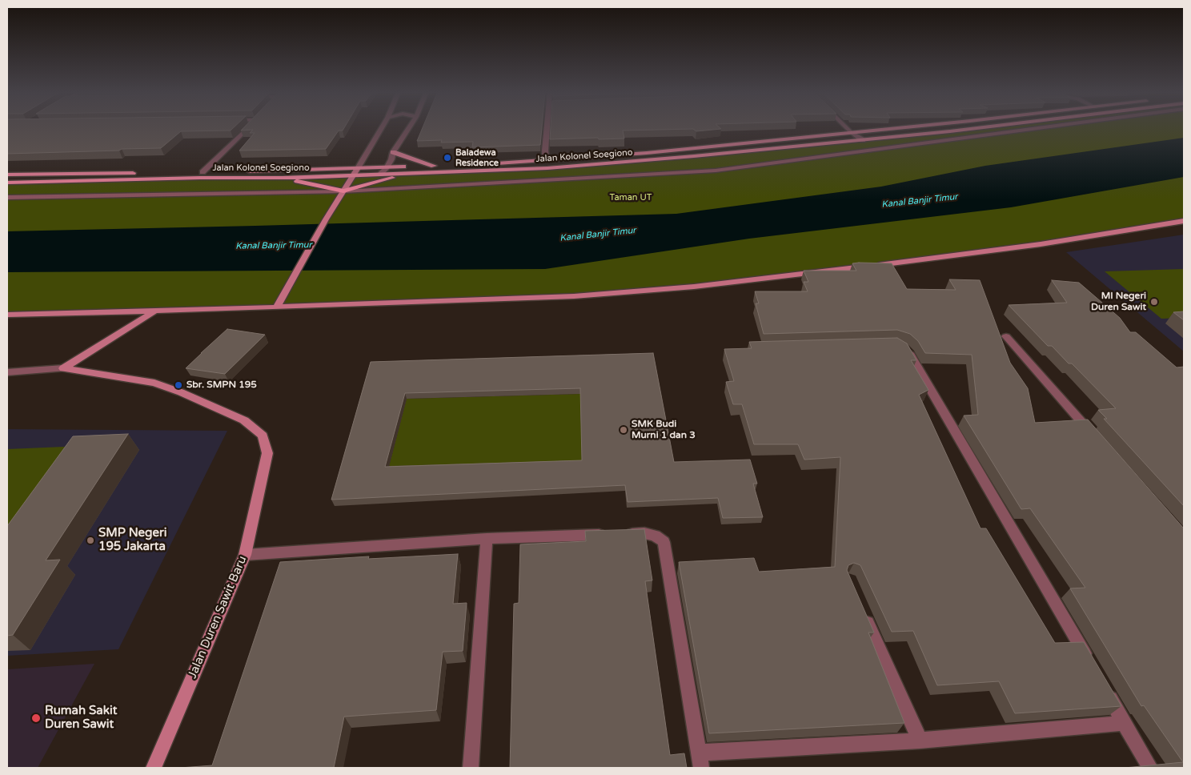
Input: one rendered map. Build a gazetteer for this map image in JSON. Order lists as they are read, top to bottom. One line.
{"streets":{"main road":["Jalan Kolonel Soegiono"],"street":["Jalan Duren Sawit Baru"]},"water":["Kanal Banjir Timur"],"parks":["Taman UT"],"places":["Baladewa Residence","MI Negeri Duren Sawit","Sbr. SMPN 195","SMK Budi Murni 1 dan 3","SMP Negeri 195 Jakarta","Rumah Sakit Duren Sawit"]}
